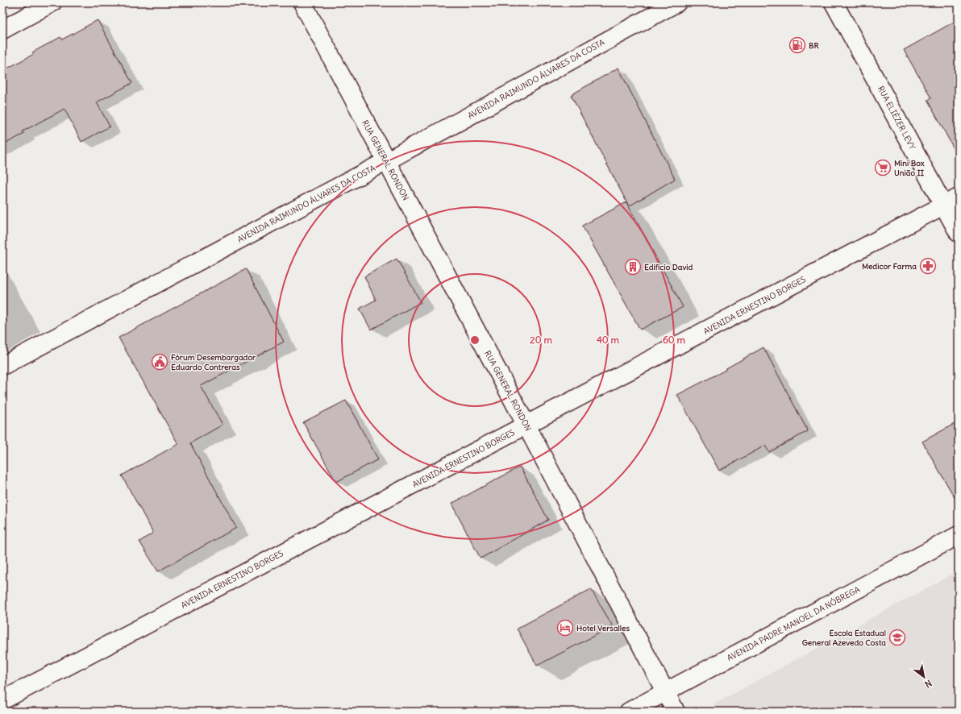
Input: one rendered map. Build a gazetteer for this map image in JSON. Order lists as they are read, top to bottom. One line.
{"streets":{"street":["AVENIDA RAIMUNDO ÁLVARES DA COSTA","RUA ELIÉZER LEVY","RUA GENERAL RONDON","AVENIDA ERNESTINO BORGES","AVENIDA PADRE MANOEL DA NÓBREGA"]},"crossings":[["AVENIDA RAIMUNDO ÁLVARES DA COSTA","RUA GENERAL RONDON"],["RUA ELIÉZER LEVY","AVENIDA ERNESTINO BORGES"],["RUA GENERAL RONDON","AVENIDA ERNESTINO BORGES"],["RUA GENERAL RONDON","AVENIDA PADRE MANOEL DA NÓBREGA"]],"places":{"fuel station":["BR"],"supermarket":["Mini Box União II"],"pharmacy":["Medicor Farma"],"building":["Edifício David"],"public building":["Fórum Desembargador Eduardo Contreras"],"hotel":["Hotel Versalles"],"school or university":["Escola Estadual General Azevedo Costa"]},"north":"bottom right","rings":["20 m","40 m","60 m"]}
